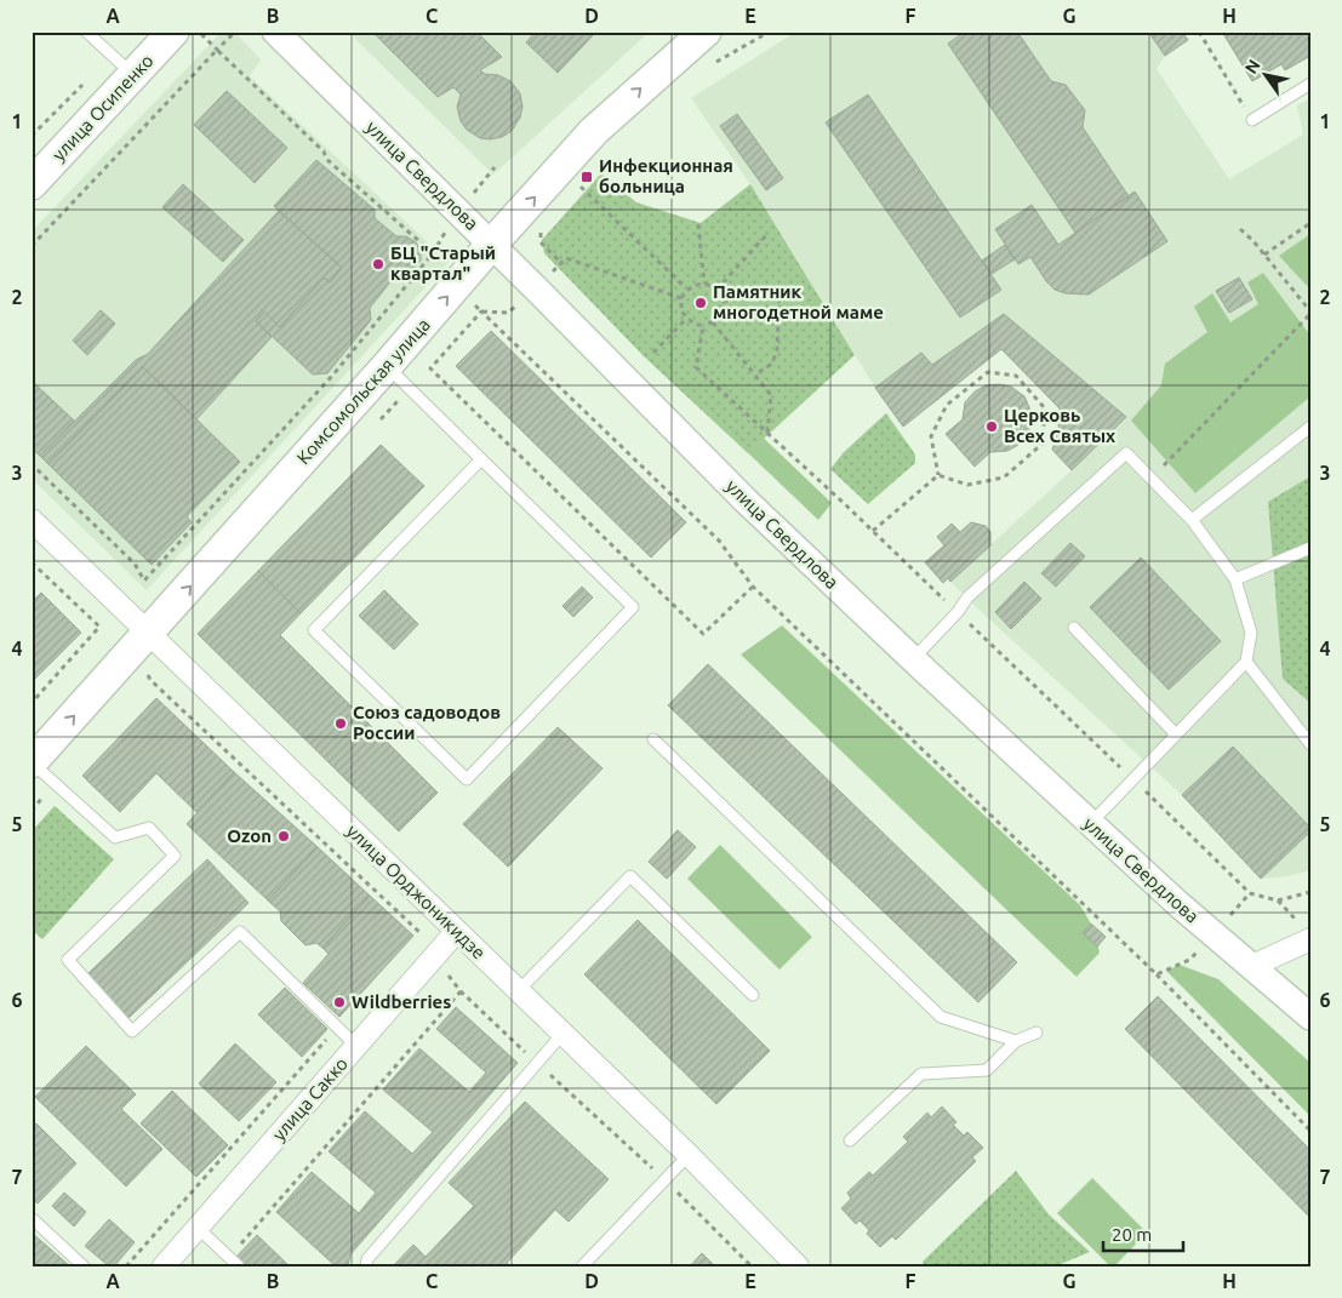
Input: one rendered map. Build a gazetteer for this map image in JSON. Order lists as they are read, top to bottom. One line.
{"streets":{"main road":["улица Осипенко","Комсомольская улица"],"street":["улица Свердлова","улица Орджоникидзе","улица Сакко"]},"crossings":[["улица Свердлова","Комсомольская улица"],["Комсомольская улица","улица Орджоникидзе"],["улица Орджоникидзе","улица Сакко"]],"one_way":["Комсомольская улица"],"places":{"transit":["Инфекционная больница"],"other":["БЦ \"Старый квартал\"","Памятник многодетной маме","Церковь Всех Святых","Союз садоводов России","Ozon","Wildberries"]},"scale_bar":"20 m","north":"top left","grid":{"columns":["A","B","C","D","E","F","G","H"],"rows":["1","2","3","4","5","6","7"]}}
